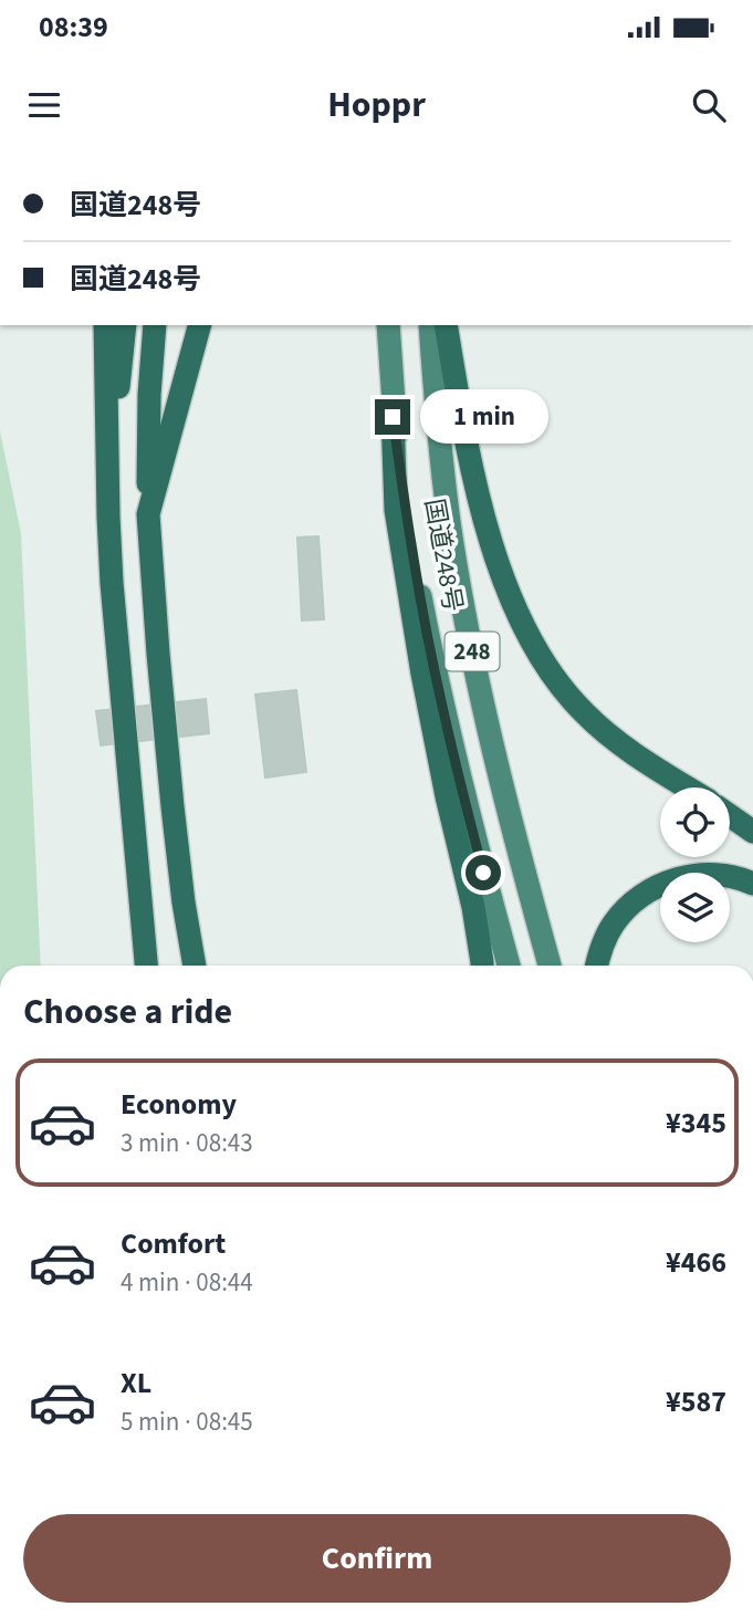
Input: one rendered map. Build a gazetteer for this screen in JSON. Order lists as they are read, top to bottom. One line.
{"streets":{"highway":["国道248号","248"]},"page":{"status":"08:39","header":"Hoppr","banner":["国道248号","国道248号"],"bubble":"1 min","heading":"Choose a ride","list":[{"name":"Economy","note":"3 min · 08:43","value":"¥345"},{"name":"Comfort","note":"4 min · 08:44","value":"¥466"},{"name":"XL","note":"5 min · 08:45","value":"¥587"}],"buttons":"Confirm"}}
